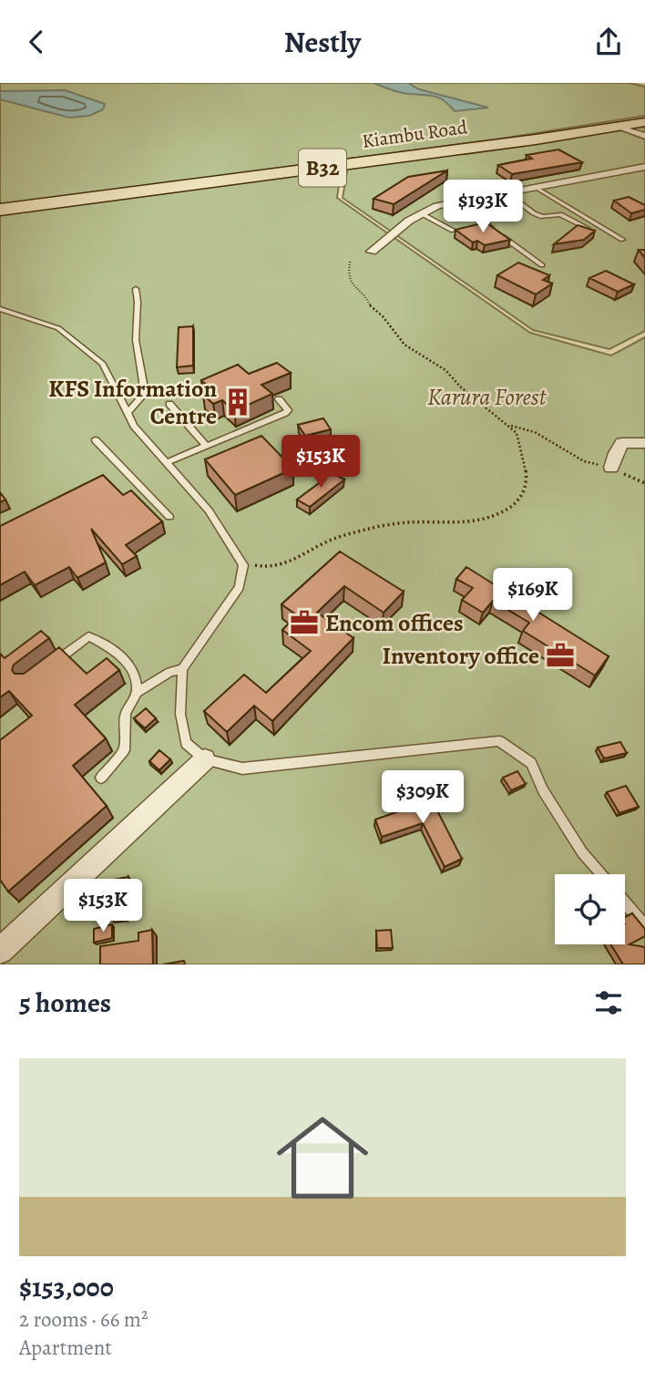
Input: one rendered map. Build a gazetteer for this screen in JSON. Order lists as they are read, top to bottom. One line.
{"streets":{"highway":["Kiambu Road","B32"]},"parks":["Karura Forest"],"places":{"building":["KFS Information Centre"],"office":["Encom offices","Inventory office"]},"page":{"header":"Nestly","price":["$193K","$153K","$169K","$309K","$153K"],"heading":"5 homes","list":[{"name":"$153,000","note":"2 rooms · 66 m² · Apartment"}]}}
